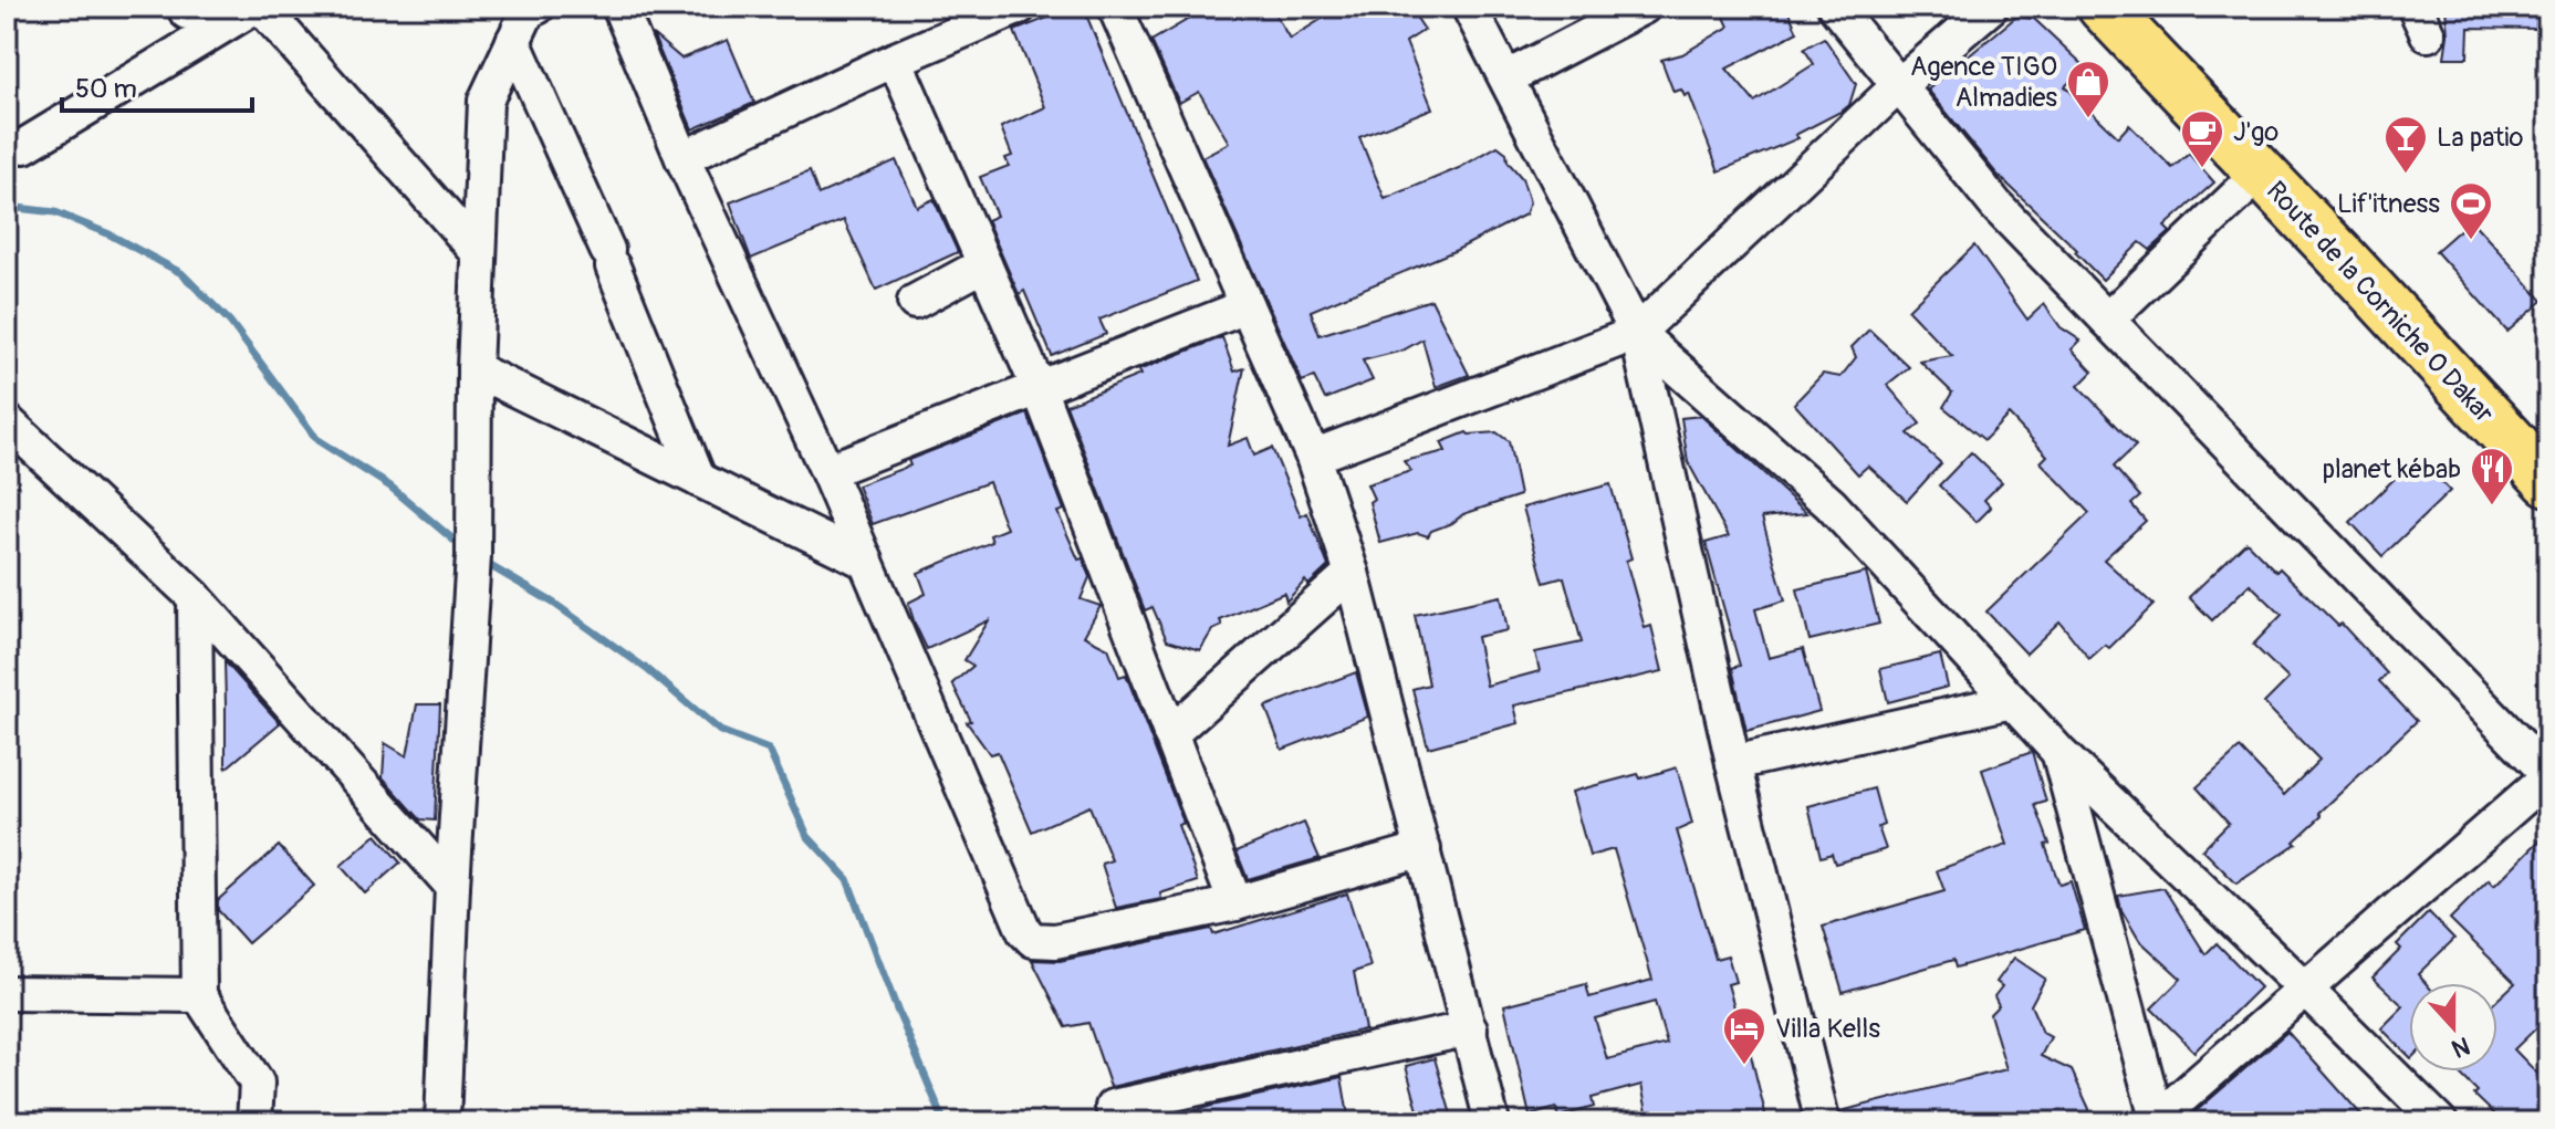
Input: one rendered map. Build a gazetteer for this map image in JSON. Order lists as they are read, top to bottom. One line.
{"streets":{"highway":["Route de la Corniche O Dakar"]},"places":{"shop":["Agence TIGO Almadies"],"cafe":["J'go"],"bar":["La patio"],"sports":["Lif'itness"],"restaurant":["planet kébab"],"hotel":["Villa Kells"]},"scale_bar":"50 m","north":"bottom"}
